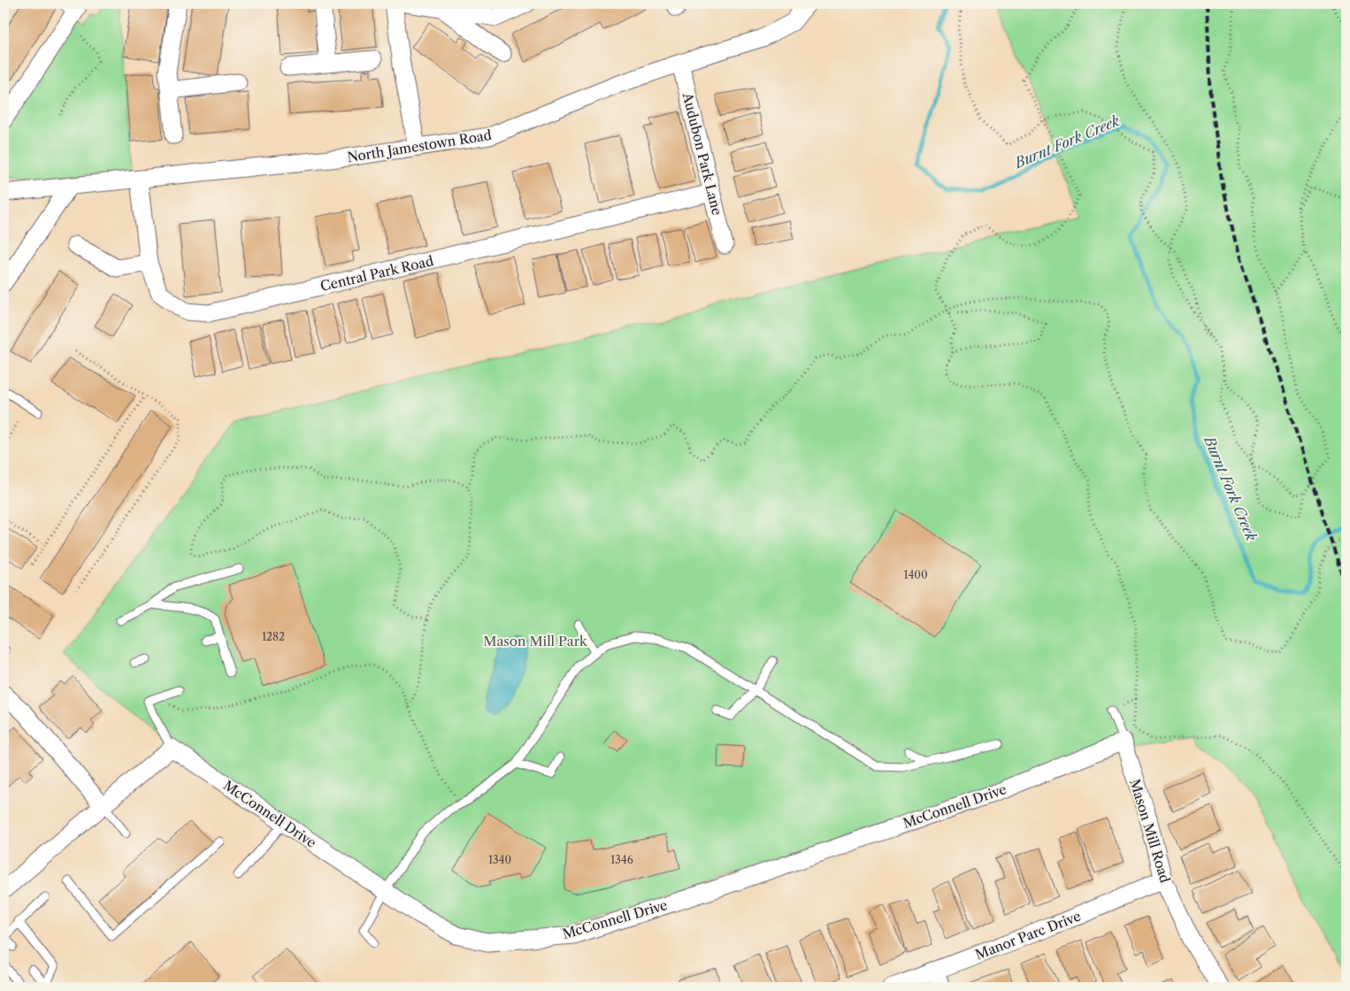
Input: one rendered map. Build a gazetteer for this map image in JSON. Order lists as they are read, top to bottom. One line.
{"streets":{"street":["North Jamestown Road","Audubon Park Lane","Central Park Road","McConnell Drive","Mason Mill Road","Manor Parc Drive"]},"crossings":[["North Jamestown Road","Audubon Park Lane"],["North Jamestown Road","Central Park Road"],["Audubon Park Lane","Central Park Road"],["McConnell Drive","Mason Mill Road"],["Mason Mill Road","Manor Parc Drive"]],"water":["Burnt Fork Creek"],"parks":["Mason Mill Park"],"house_numbers":["1400","1282","1340","1346"]}
